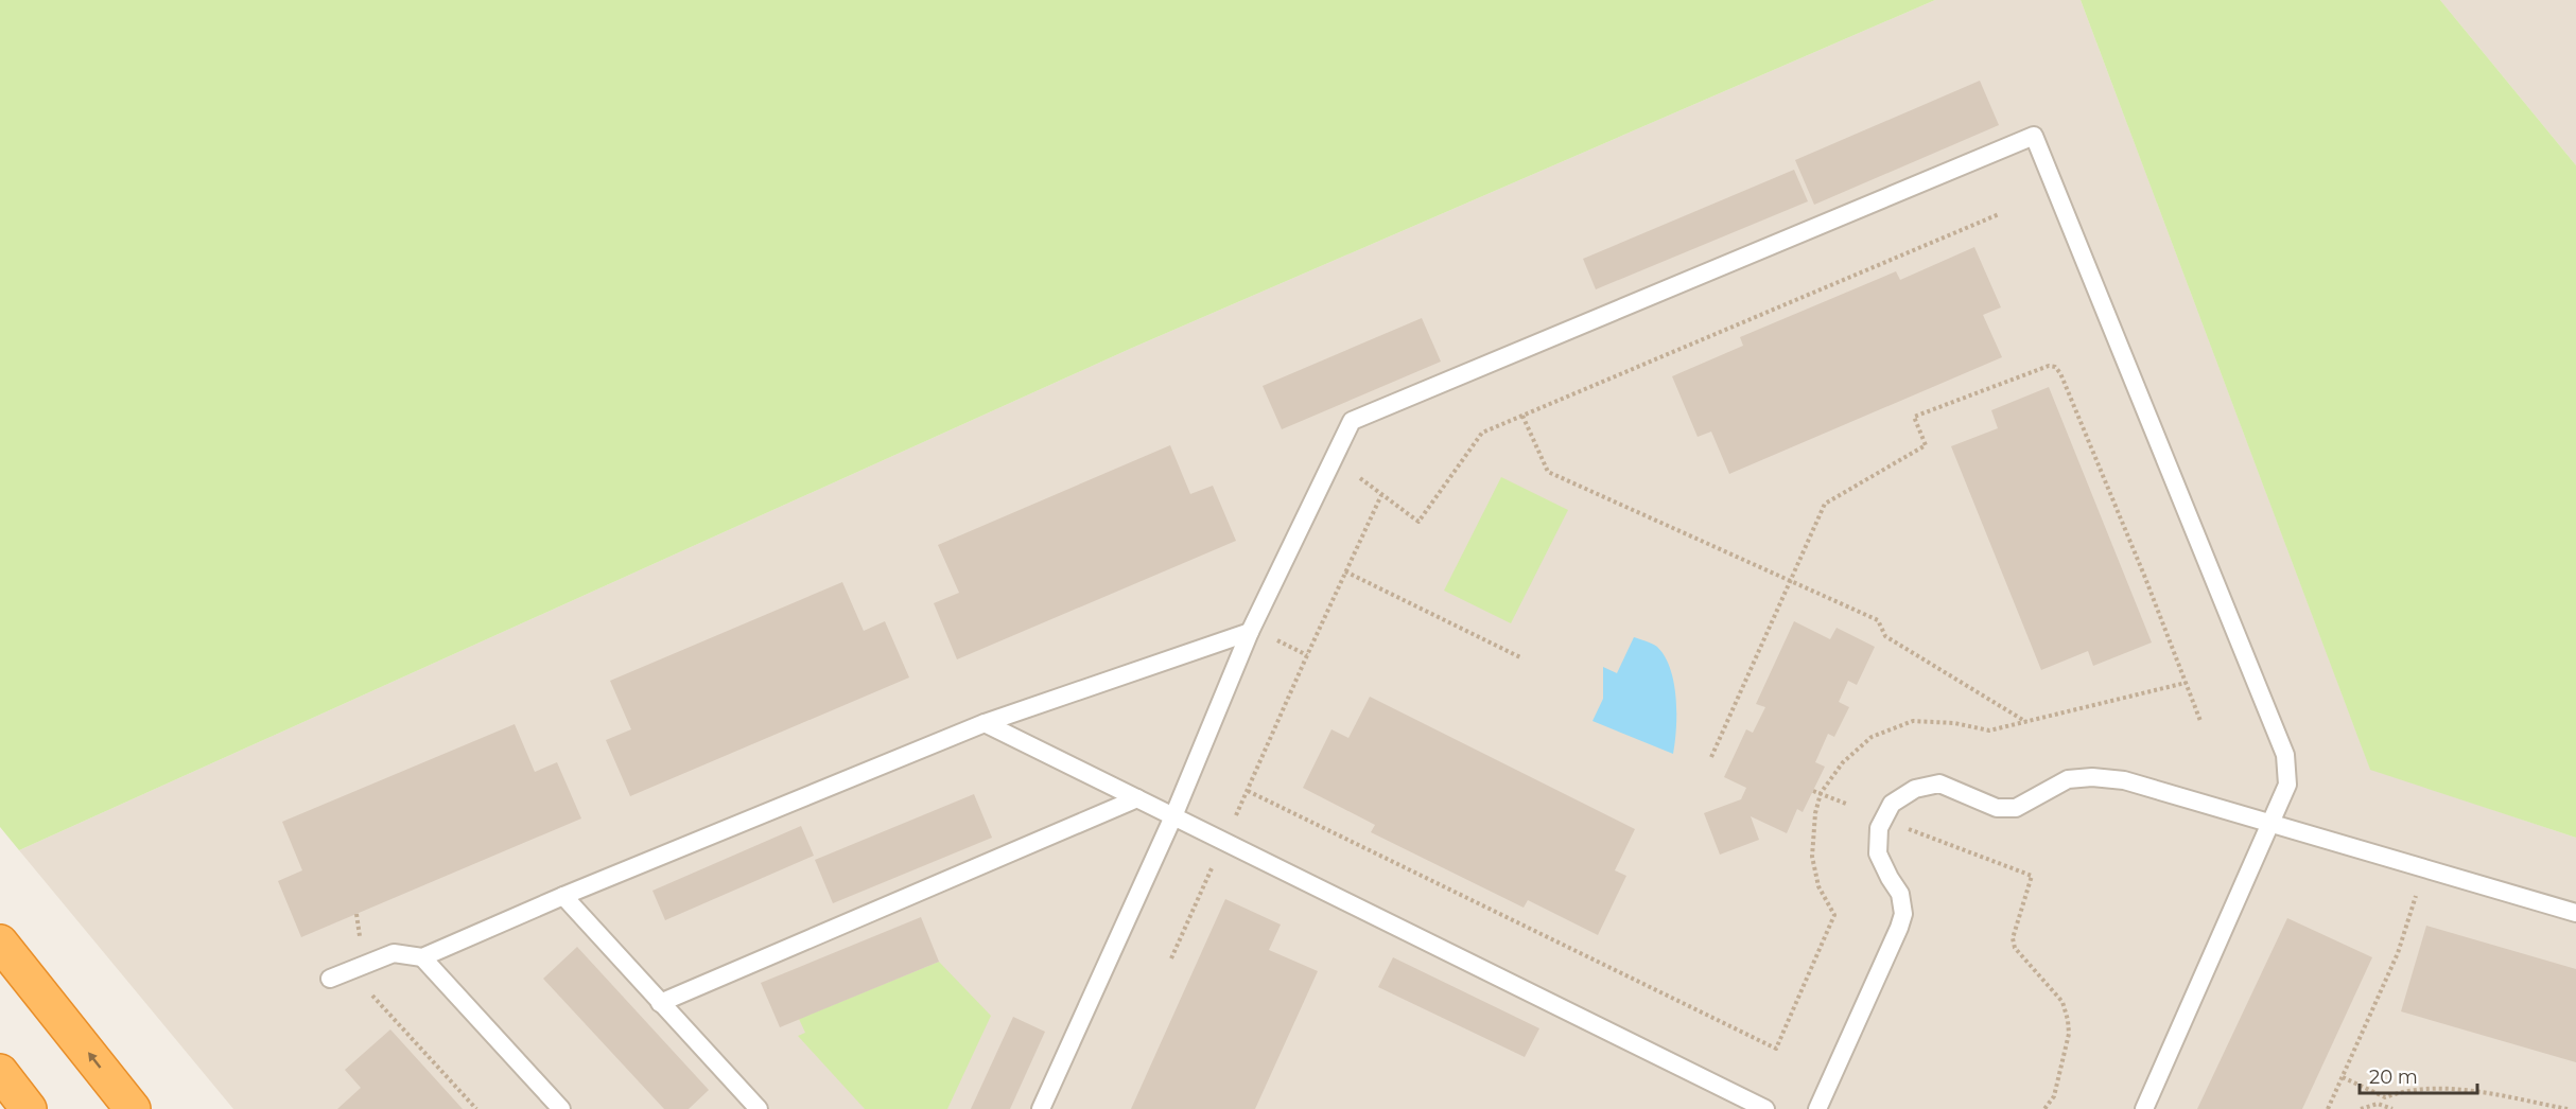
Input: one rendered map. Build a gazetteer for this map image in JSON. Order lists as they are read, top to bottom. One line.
{"scale_bar":"20 m"}
